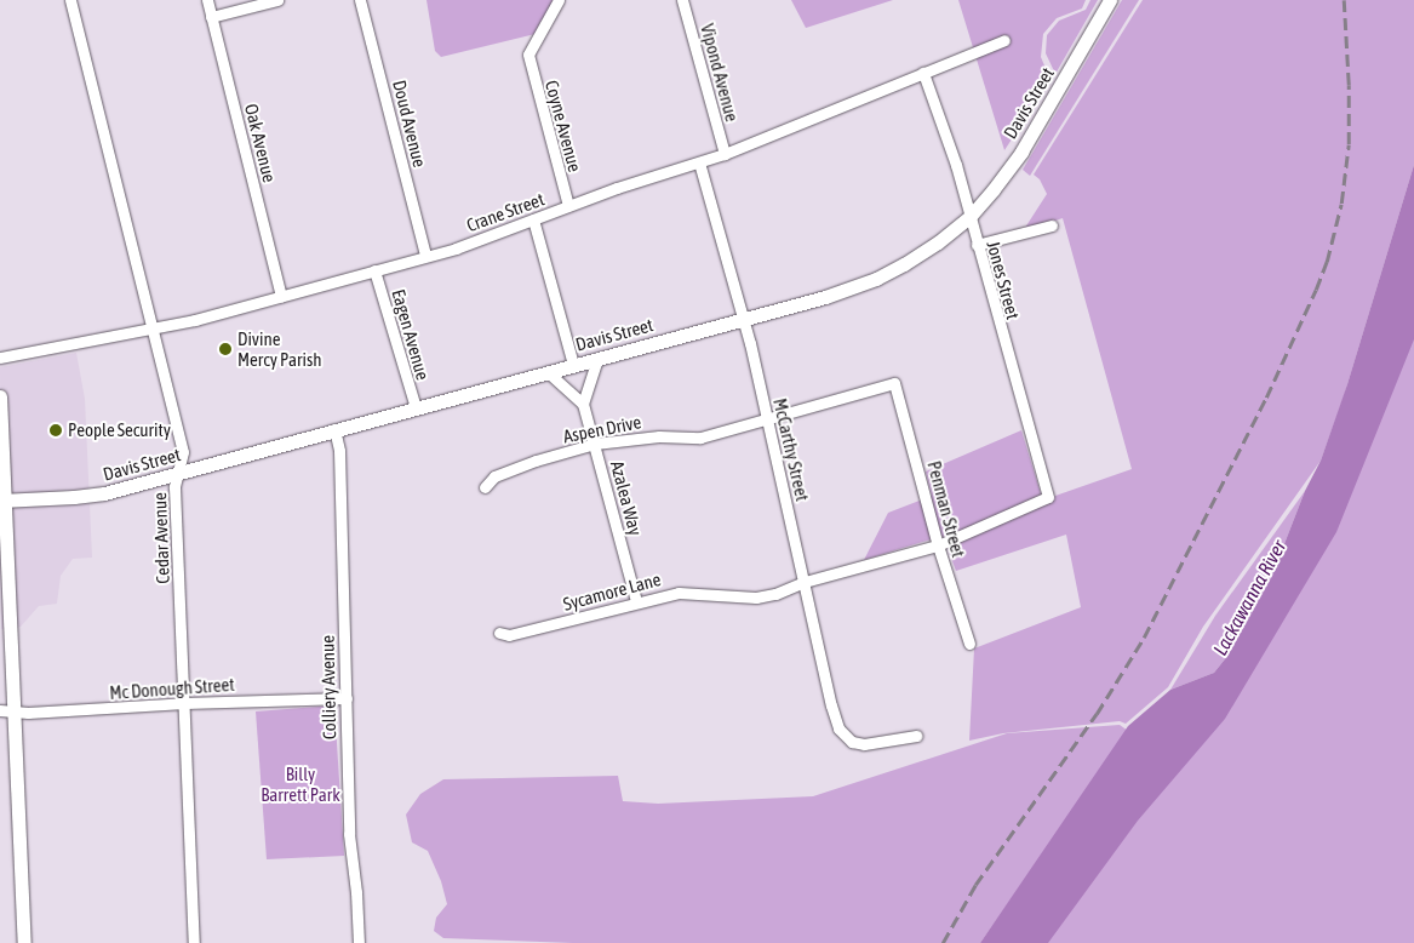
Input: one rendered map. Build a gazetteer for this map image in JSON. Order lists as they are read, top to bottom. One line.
{"streets":{"main road":["Davis Street"],"street":["Vipond Avenue","Doud Avenue","Coyne Avenue","Oak Avenue","Crane Street","Jones Street","Eagen Avenue","Aspen Drive","McCarthy Street","Azalea Way","Penman Street","Cedar Avenue","Sycamore Lane","Colliery Avenue","Mc Donough Street"]},"crossings":[["Vipond Avenue","Crane Street"],["Davis Street","Jones Street"],["Davis Street","Eagen Avenue"],["Davis Street","McCarthy Street"],["Davis Street","Azalea Way"],["Davis Street","Cedar Avenue"],["Davis Street","Colliery Avenue"],["Doud Avenue","Crane Street"],["Coyne Avenue","Crane Street"],["Oak Avenue","Crane Street"],["Crane Street","Jones Street"],["Crane Street","Eagen Avenue"],["Crane Street","McCarthy Street"],["Crane Street","Cedar Avenue"],["Jones Street","Penman Street"],["Aspen Drive","McCarthy Street"],["Aspen Drive","Azalea Way"],["Aspen Drive","Penman Street"],["McCarthy Street","Sycamore Lane"],["Azalea Way","Sycamore Lane"],["Cedar Avenue","Mc Donough Street"],["Colliery Avenue","Mc Donough Street"]],"water":["Lackawanna River"],"parks":["Billy Barrett Park"],"places":["Divine Mercy Parish","People Security"]}
